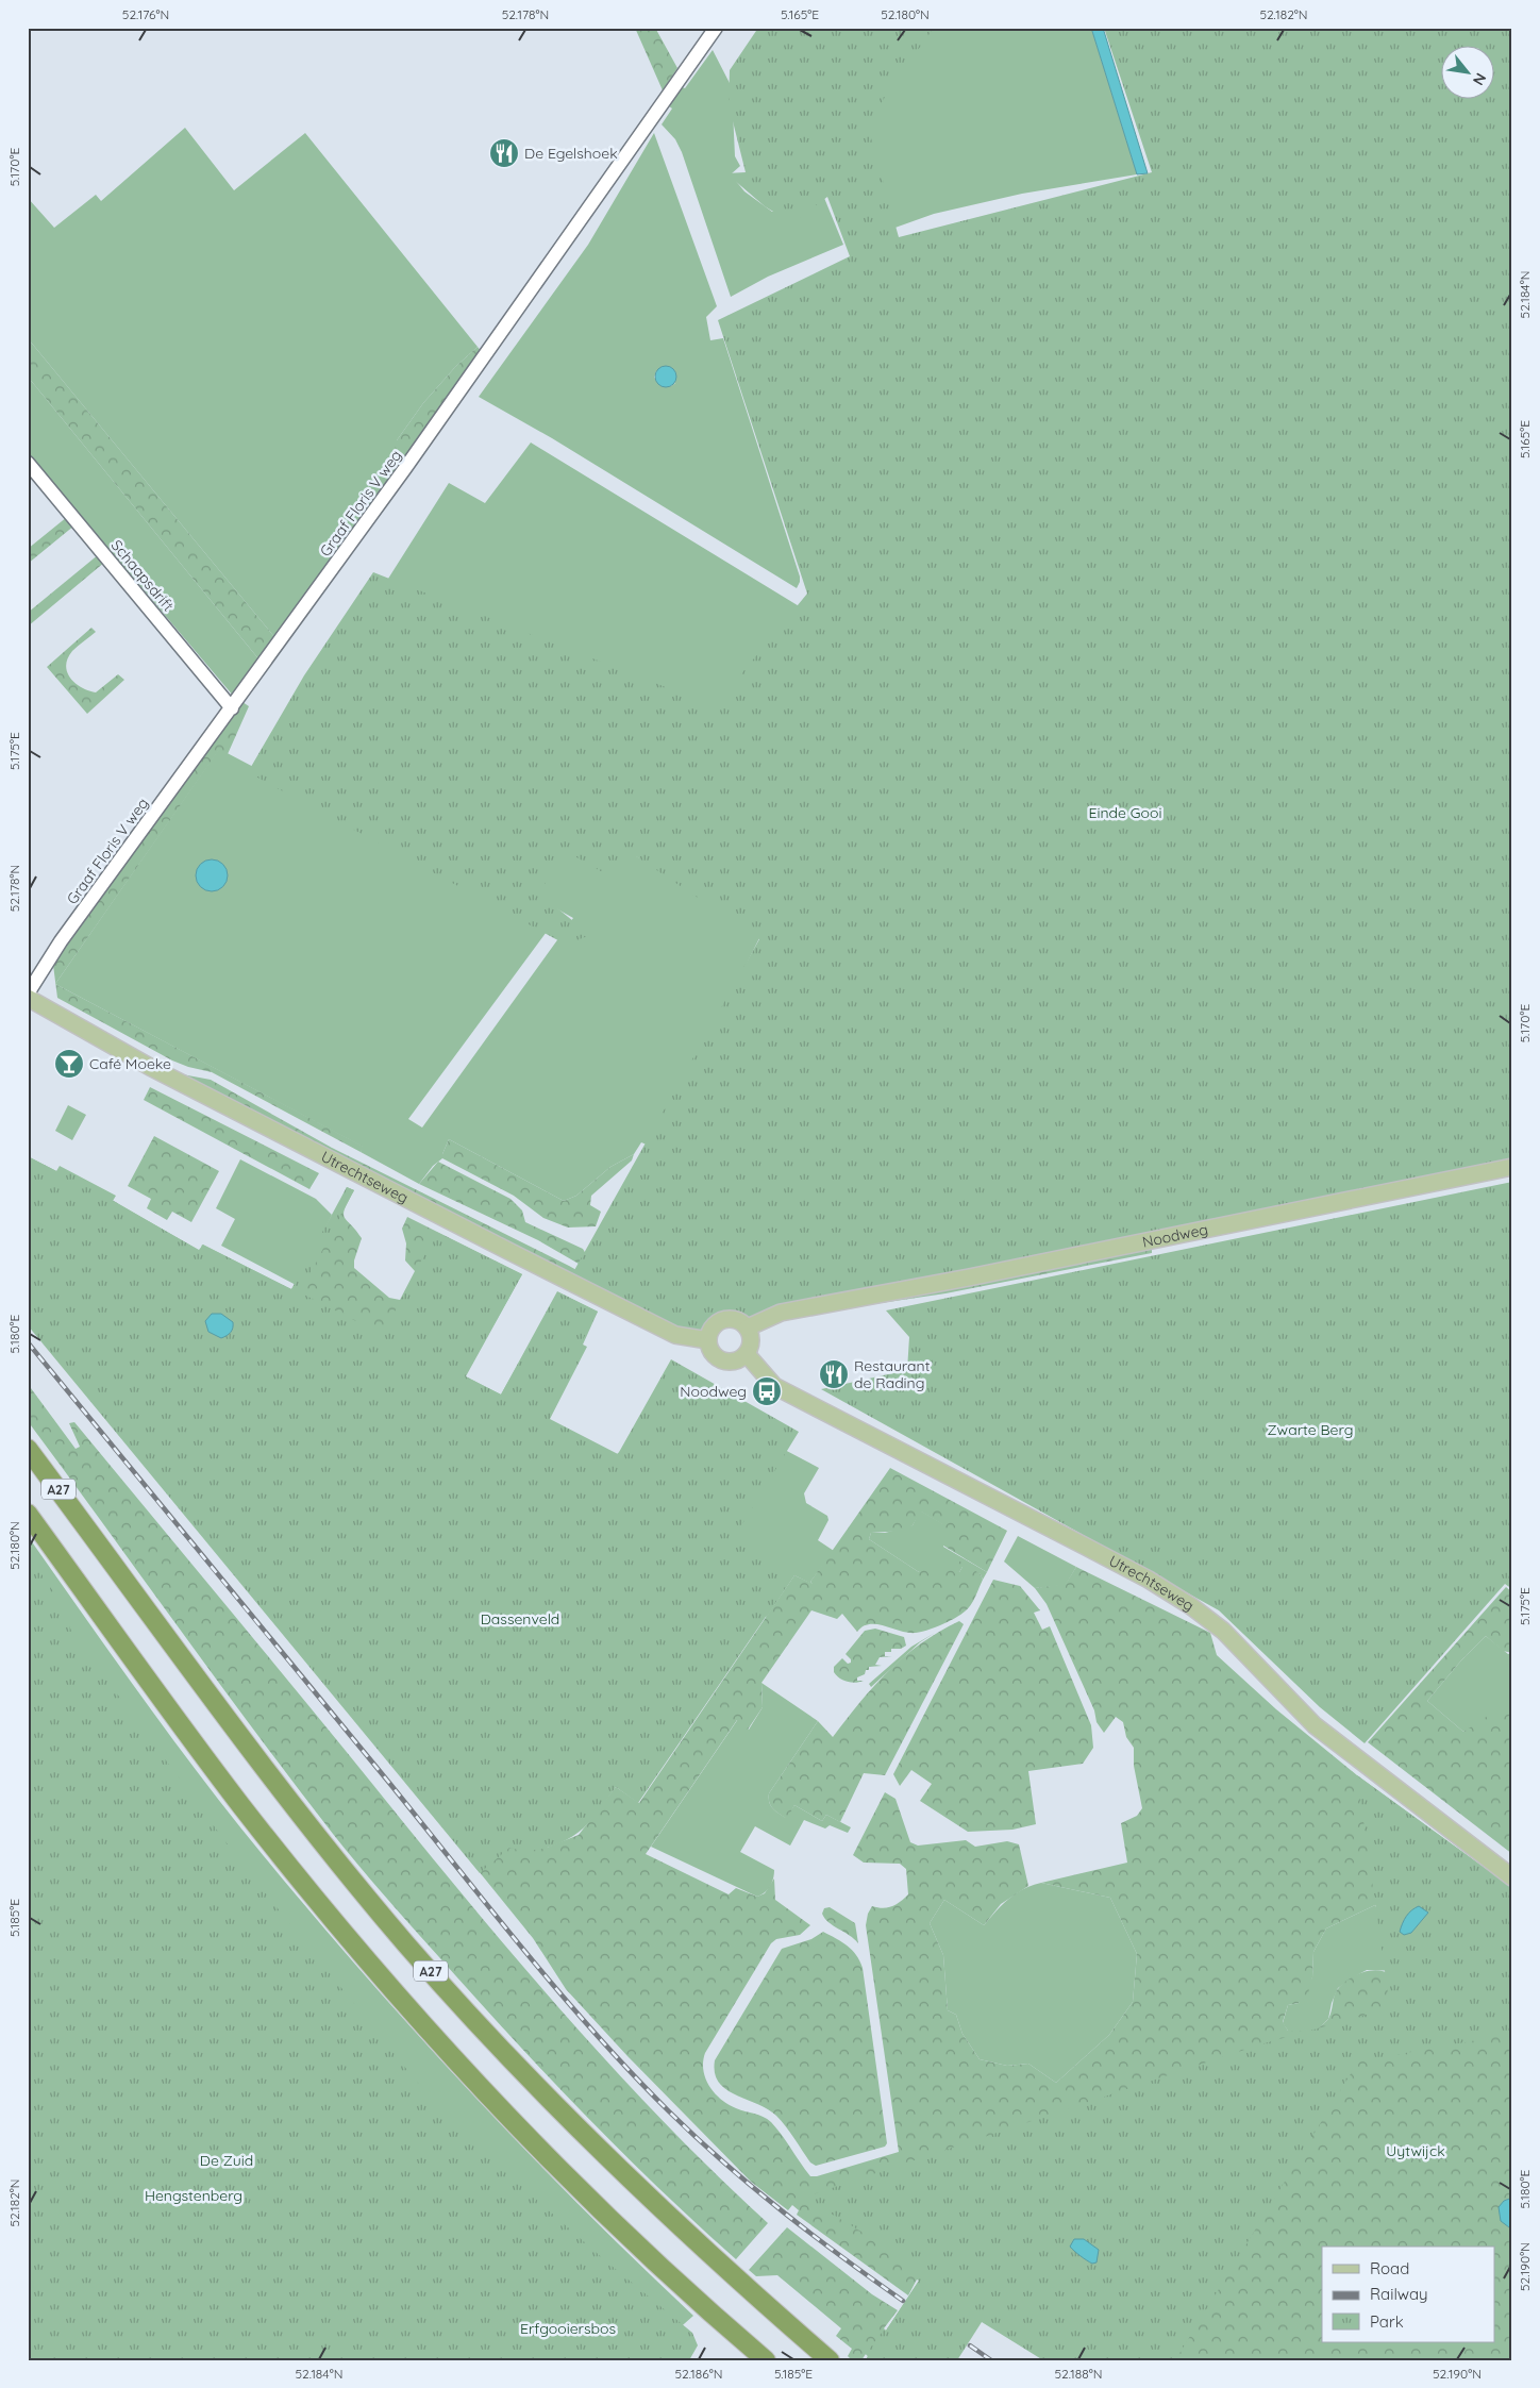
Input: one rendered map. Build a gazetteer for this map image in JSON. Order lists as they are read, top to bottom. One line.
{"streets":{"highway":["A27"],"main road":["Utrechtseweg","Noodweg"],"street":["Graaf Floris V weg","Schaapsdrift"]},"crossings":[["Graaf Floris V weg","Schaapsdrift"],["Utrechtseweg","Noodweg"]],"parks":["Einde Gooi","Zwarte Berg","Dassenveld","Uytwijck","De Zuid","Hengstenberg","Erfgooiersbos"],"places":{"restaurant":["De Egelshoek","Restaurant de Rading"],"bar":["Café Moeke"],"bus stop":["Noodweg"]},"legend":["Road","Railway","Park"],"north":"bottom right","coordinates":["52.176°N","52.178°N","5.165°E","52.180°N","52.182°N","5.170°E","52.184°N","5.175°E","5.180°E","5.185°E","52.190°N","52.186°N","52.188°N"]}
